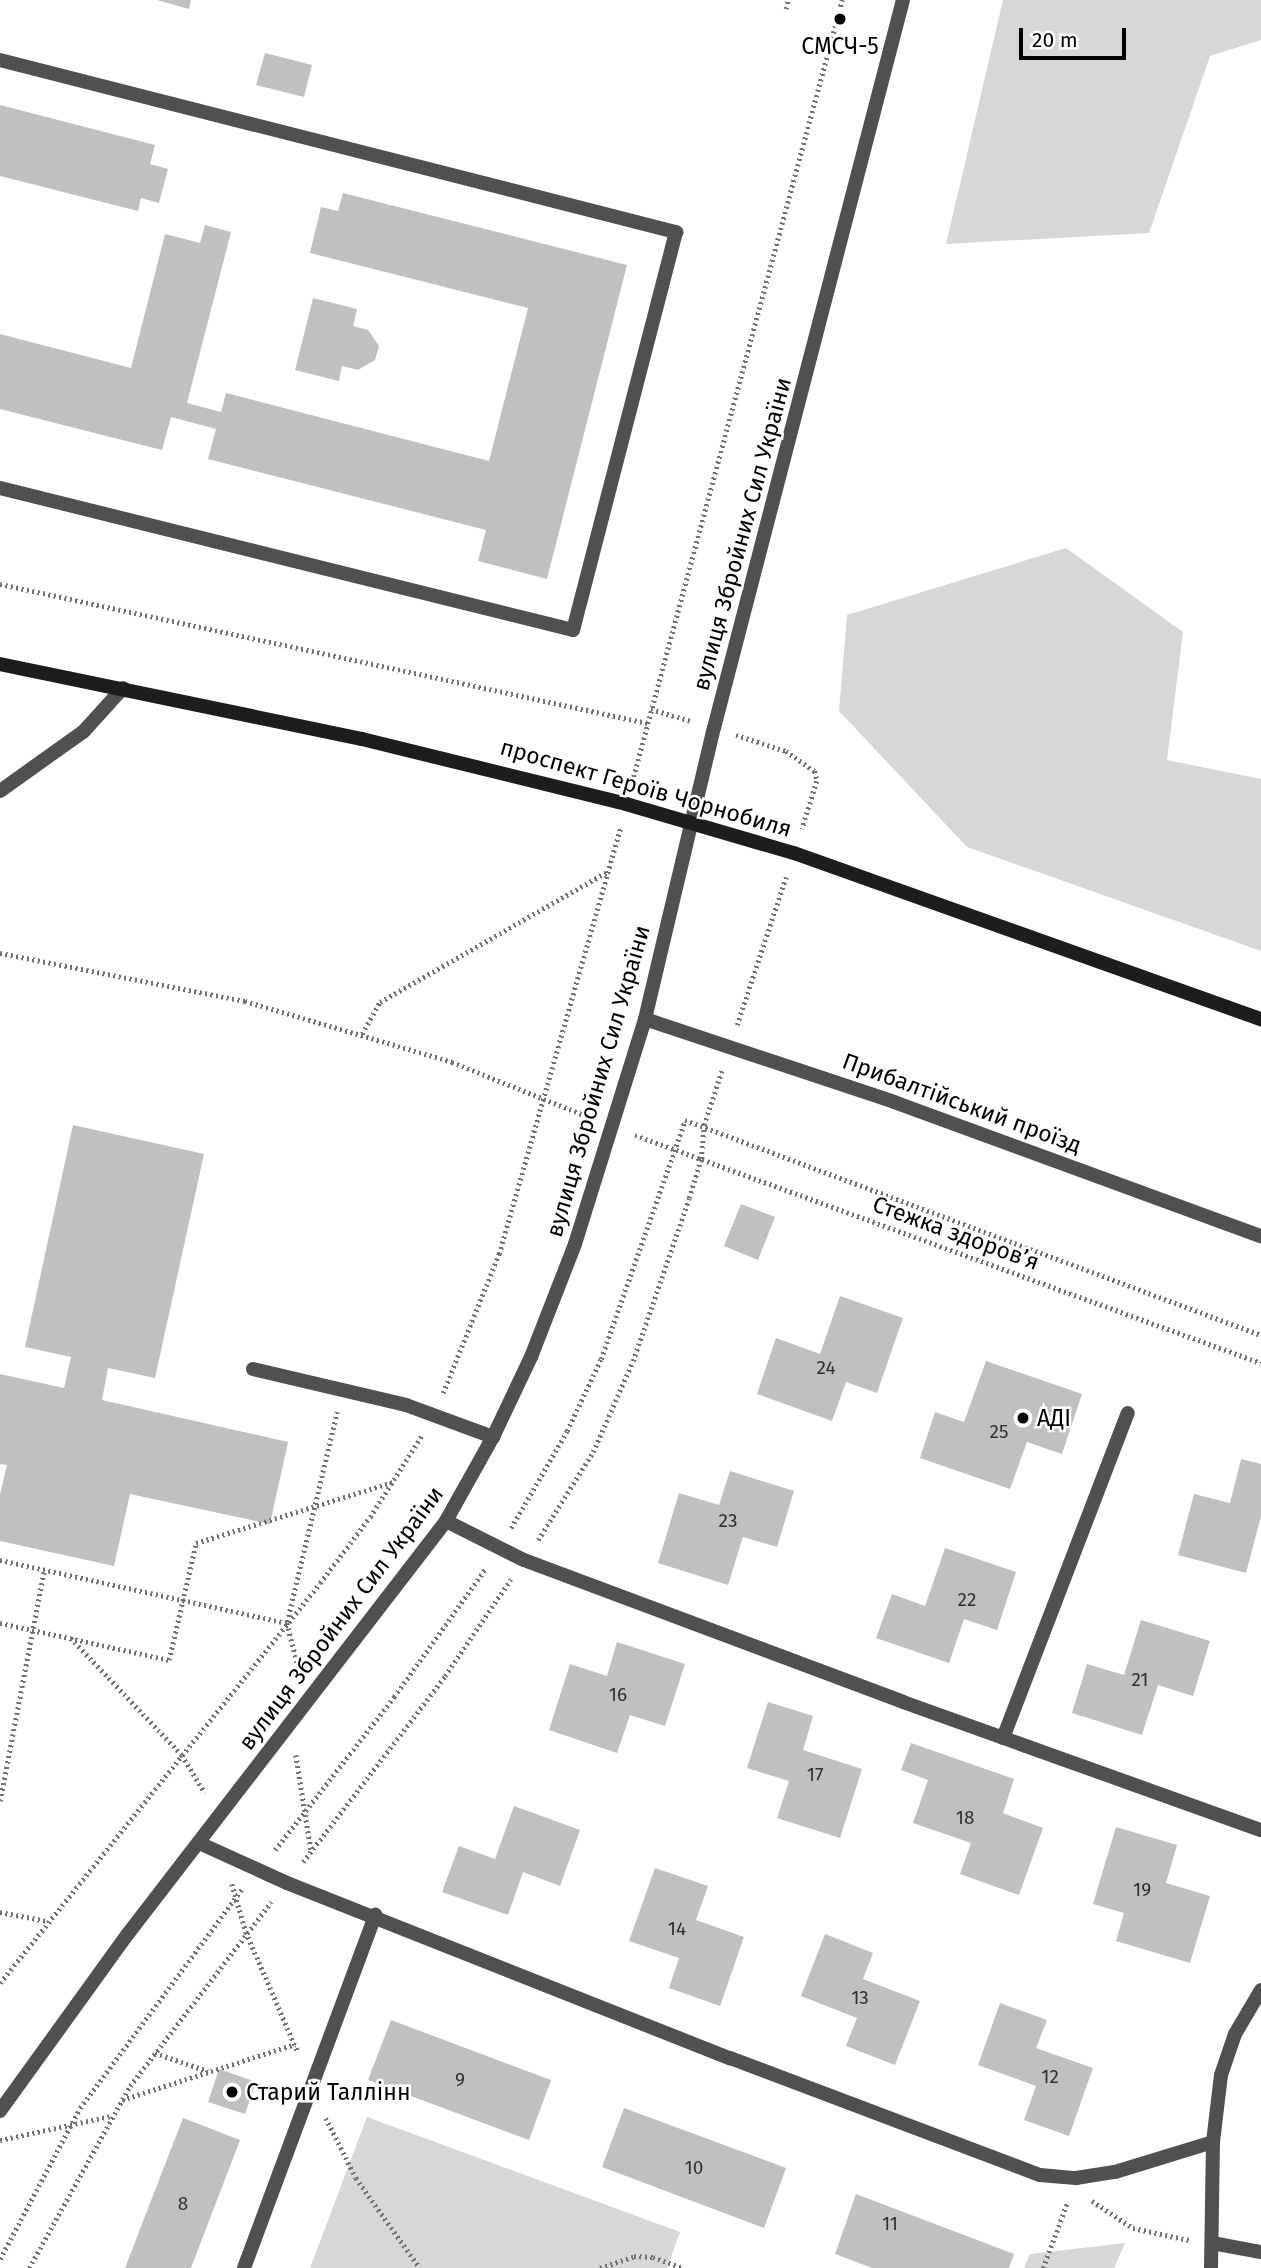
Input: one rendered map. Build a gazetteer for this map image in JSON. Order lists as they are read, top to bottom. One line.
{"streets":{"street":["вулиця Збройних Сил України","проспект Героїв Чорнобиля","Прибалтійський проїзд"],"path":["Стежка здоров’я"]},"crossings":[["вулиця Збройних Сил України","проспект Героїв Чорнобиля"],["вулиця Збройних Сил України","Прибалтійський проїзд"],["вулиця Збройних Сил України","Стежка здоров’я"]],"places":["СМСЧ-5","АДІ","Старий Таллінн"],"house_numbers":["24","25","23","22","21","16","17","18","19","14","13","12","9","10","8","11"],"scale_bar":"20 m"}
